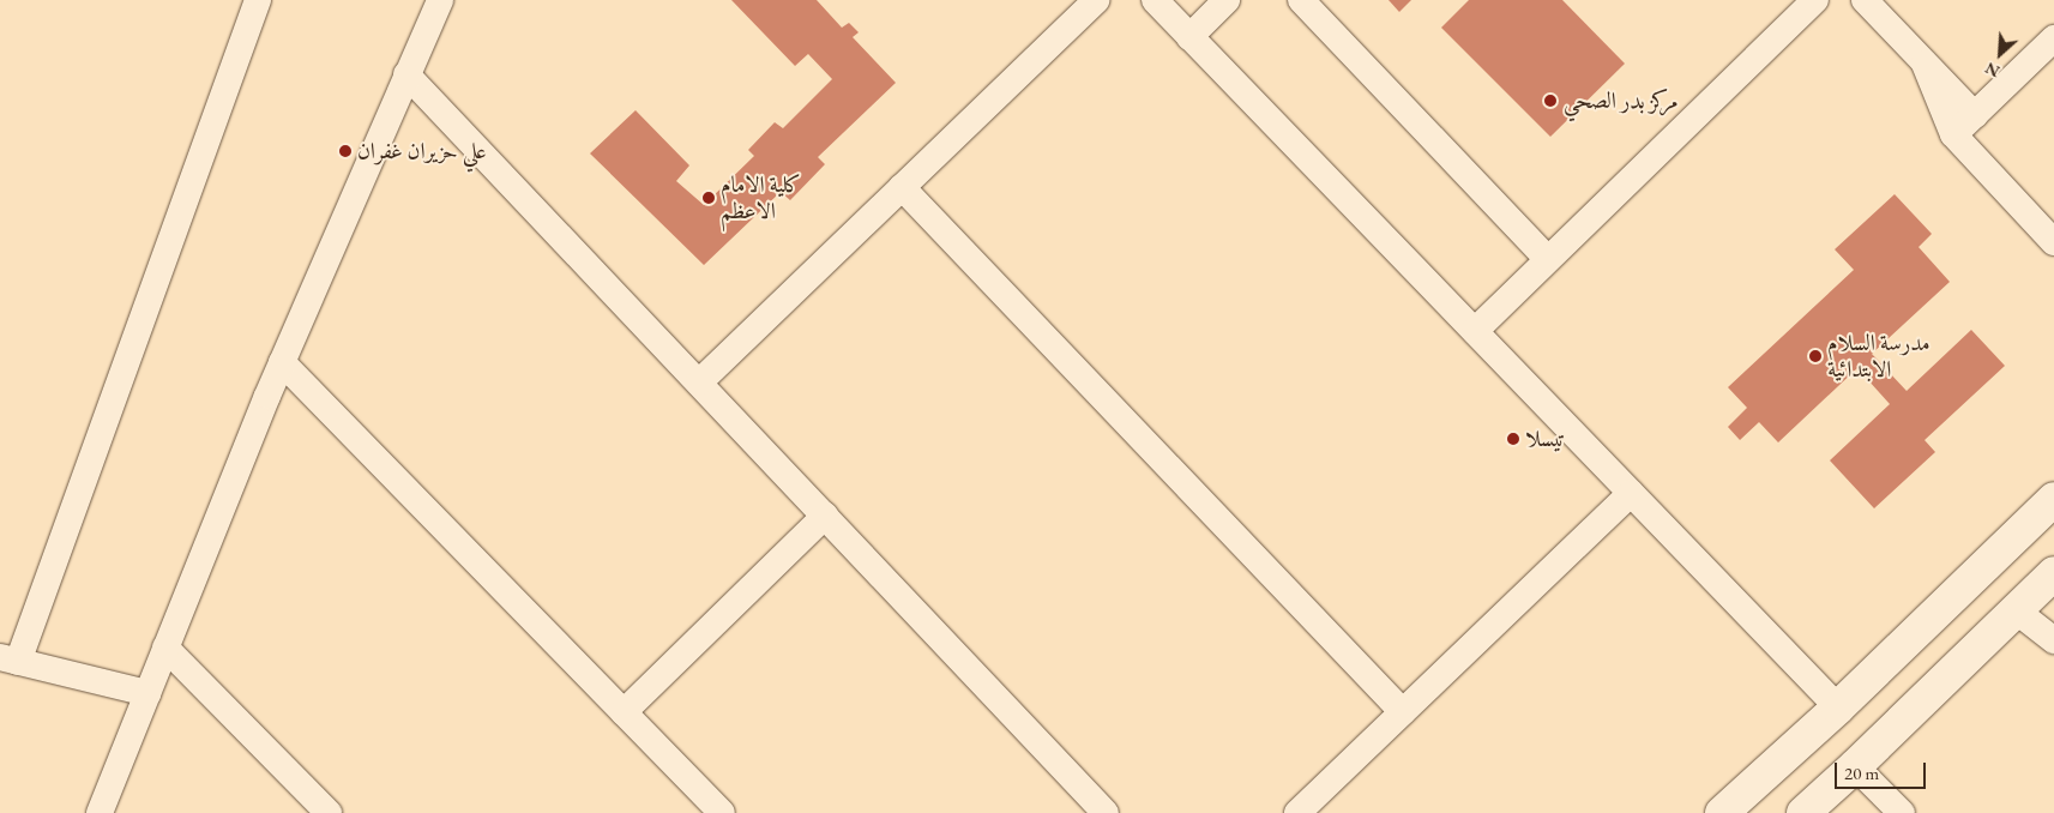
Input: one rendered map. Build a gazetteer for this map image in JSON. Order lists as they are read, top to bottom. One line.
{"places":["مركز بدر الصحي","علي حزيران غفران","كلية الامام الاعظم","مدرسة السلام الابتدائية","تيسلا"],"scale_bar":"20 m","north":"bottom left"}
